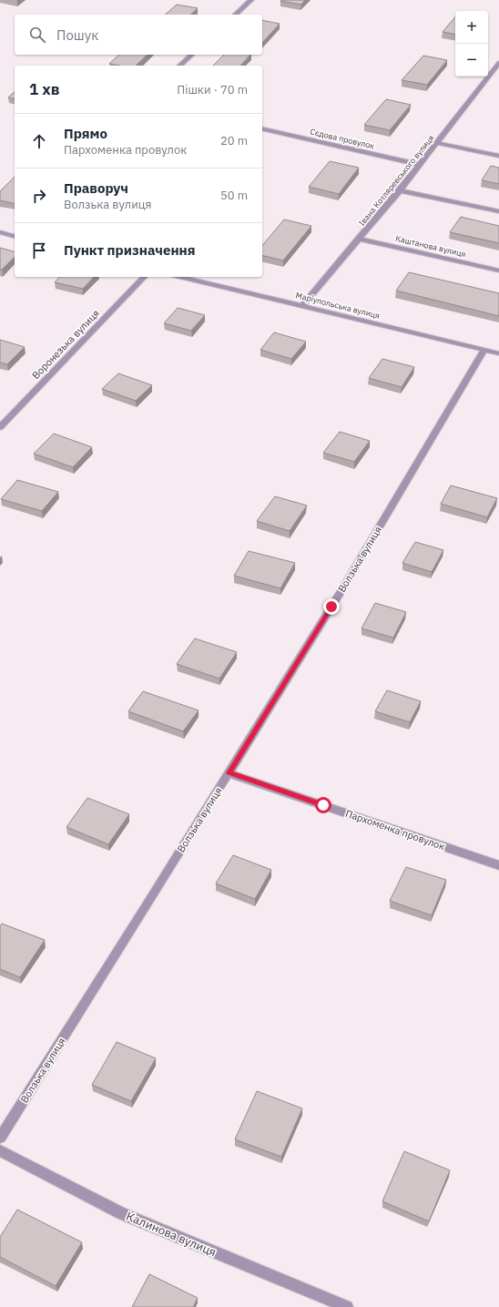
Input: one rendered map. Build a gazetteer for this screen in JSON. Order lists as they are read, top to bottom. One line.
{"streets":{"street":["Сєдова провулок","Івана Котляревського вулиця","Каштанова вулиця","Маріупольська вулиця","Воронезька вулиця","Волзька вулиця","Пархоменка провулок","Калинова вулиця"]},"crossings":[["Сєдова провулок","Івана Котляревського вулиця"],["Івана Котляревського вулиця","Каштанова вулиця"],["Івана Котляревського вулиця","Маріупольська вулиця"],["Маріупольська вулиця","Волзька вулиця"],["Волзька вулиця","Пархоменка провулок"]],"page":{"map_buttons":["+","−"],"search":"Пошук","heading":["1 хв","Пішки · 70 m"],"list":[["Прямо","Пархоменка провулок","20 m"],["Праворуч","Волзька вулиця","50 m"],"Пункт призначення"]}}
